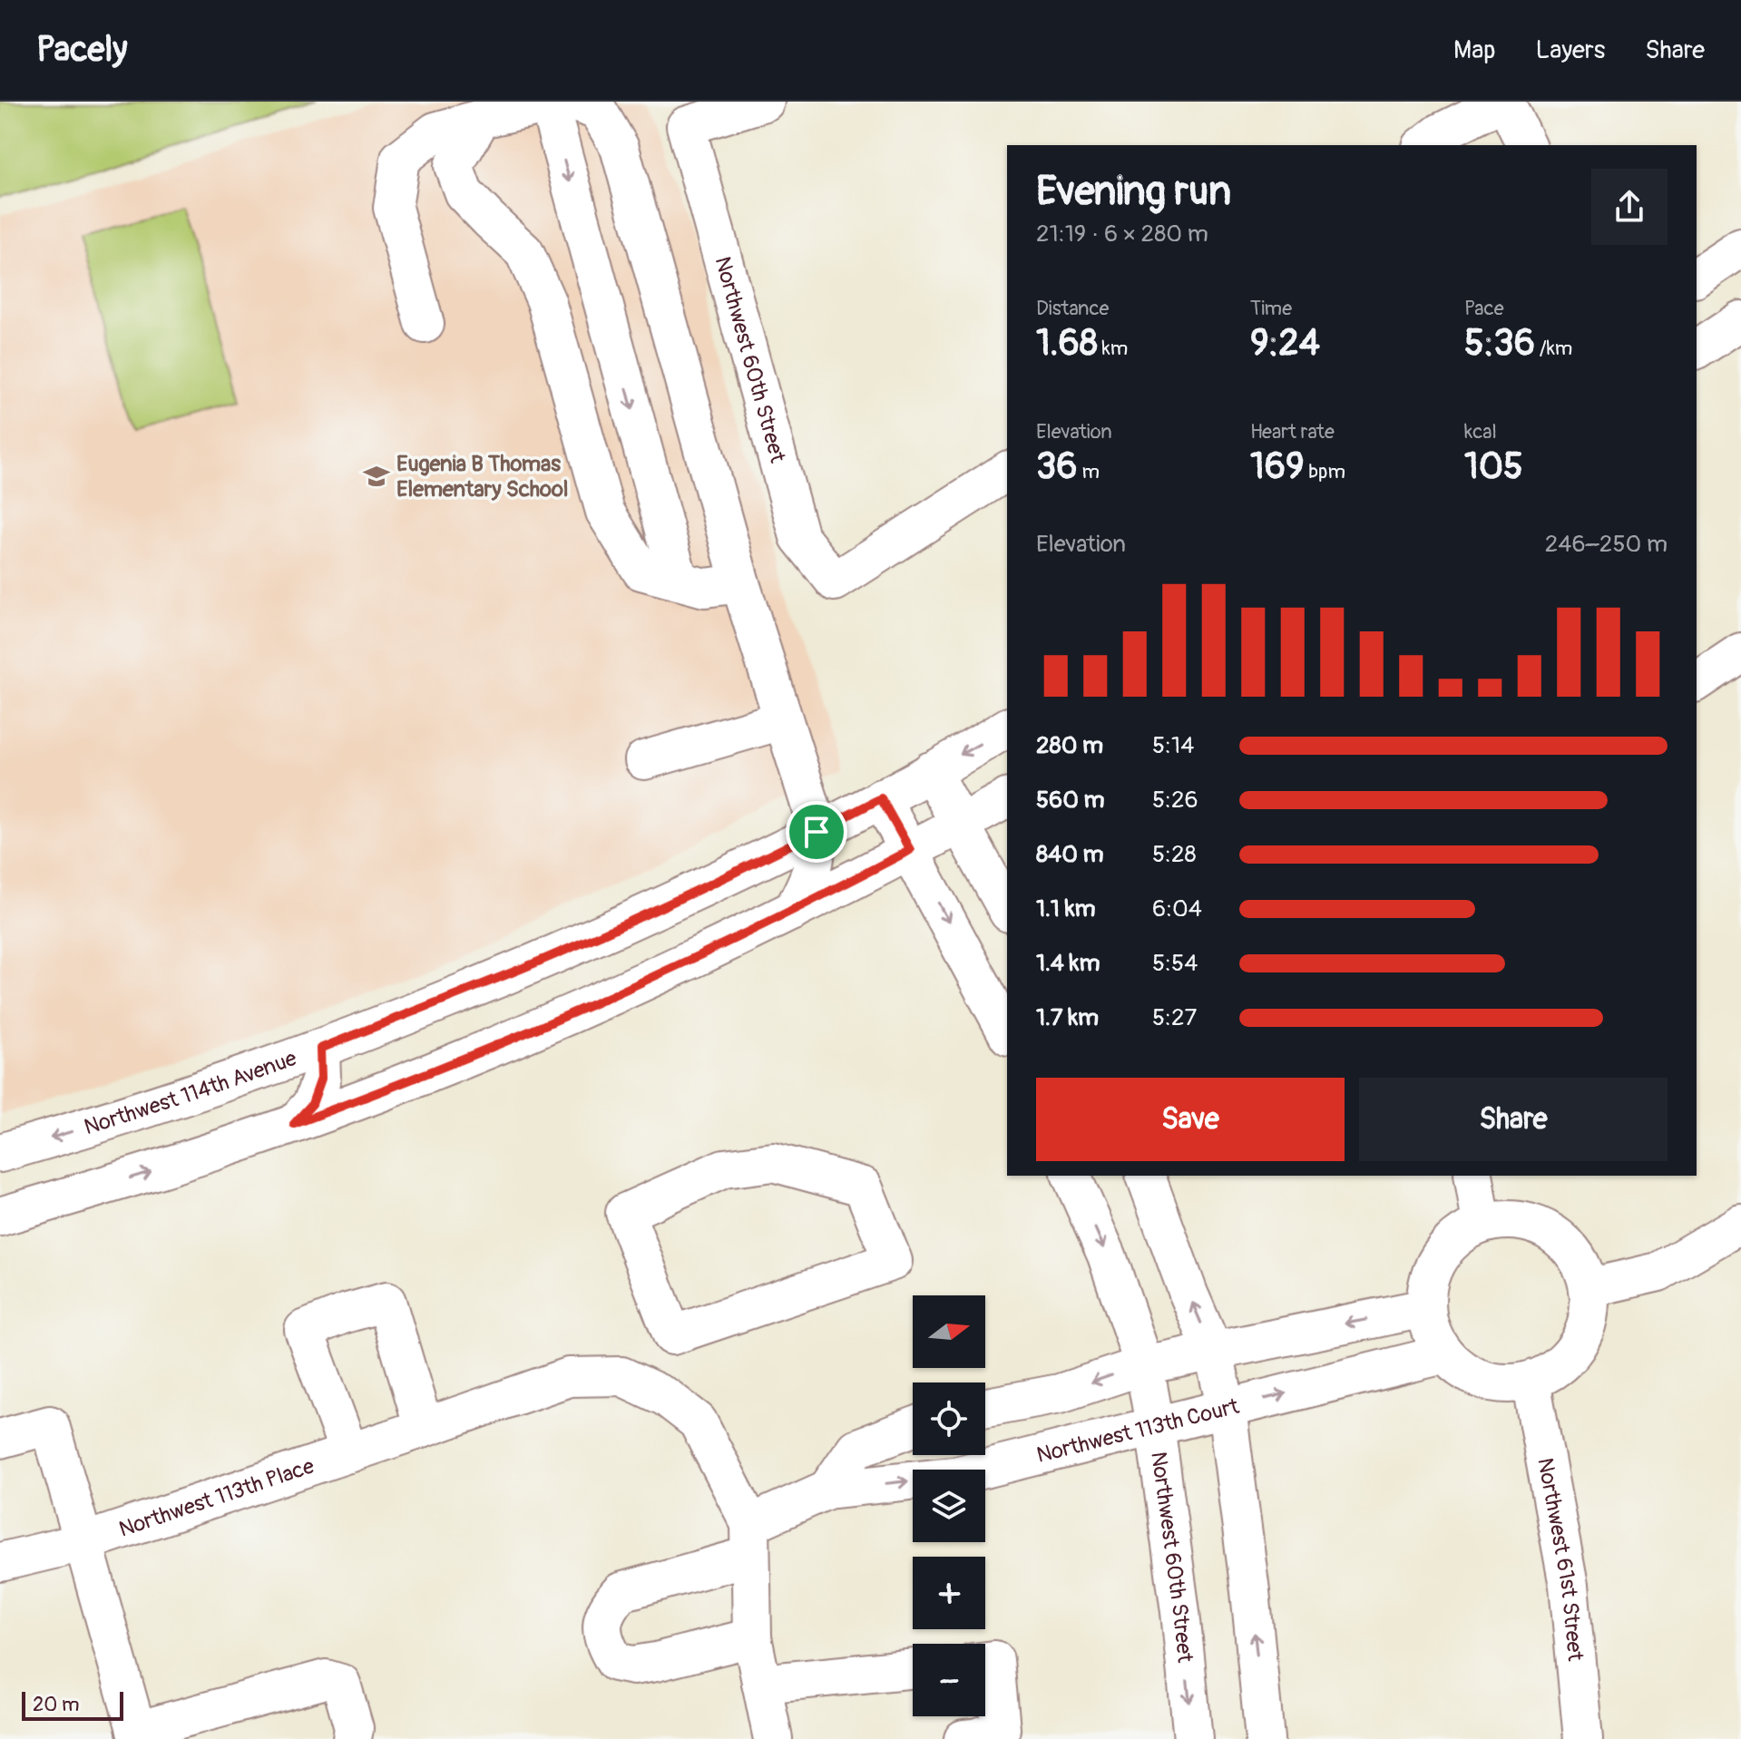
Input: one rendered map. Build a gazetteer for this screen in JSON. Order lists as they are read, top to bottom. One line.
{"streets":{"street":["Northwest 60th Street","Northwest 114th Avenue","Northwest 113th Court","Northwest 113th Place","Northwest 61st Street"]},"crossings":[["Northwest 60th Street","Northwest 113th Court"],["Northwest 113th Court","Northwest 113th Place"],["Northwest 113th Court","Northwest 61st Street"]],"places":{"school or university":["Eugenia B Thomas Elementary School"]},"scale_bar":"20 m","north":"right","page":{"header":"Pacely","nav":["Map","Layers","Share"],"heading":["Evening run","21:19 · 6 × 280 m"],"stats":[["Distance","1.68 km"],["Time","9:24"],["Pace","5:36 /km"],["Elevation","36 m"],["Heart rate","169 bpm"],["kcal","105"]],"chart":["Elevation","246–250 m"],"list":[{"name":"280 m","note":"5:14"},{"name":"560 m","note":"5:26"},{"name":"840 m","note":"5:28"},{"name":"1.1 km","note":"6:04"},{"name":"1.4 km","note":"5:54"},{"name":"1.7 km","note":"5:27"}],"buttons":["Save","Share"],"map_buttons":["+","−"],"scale":"20 m"}}
